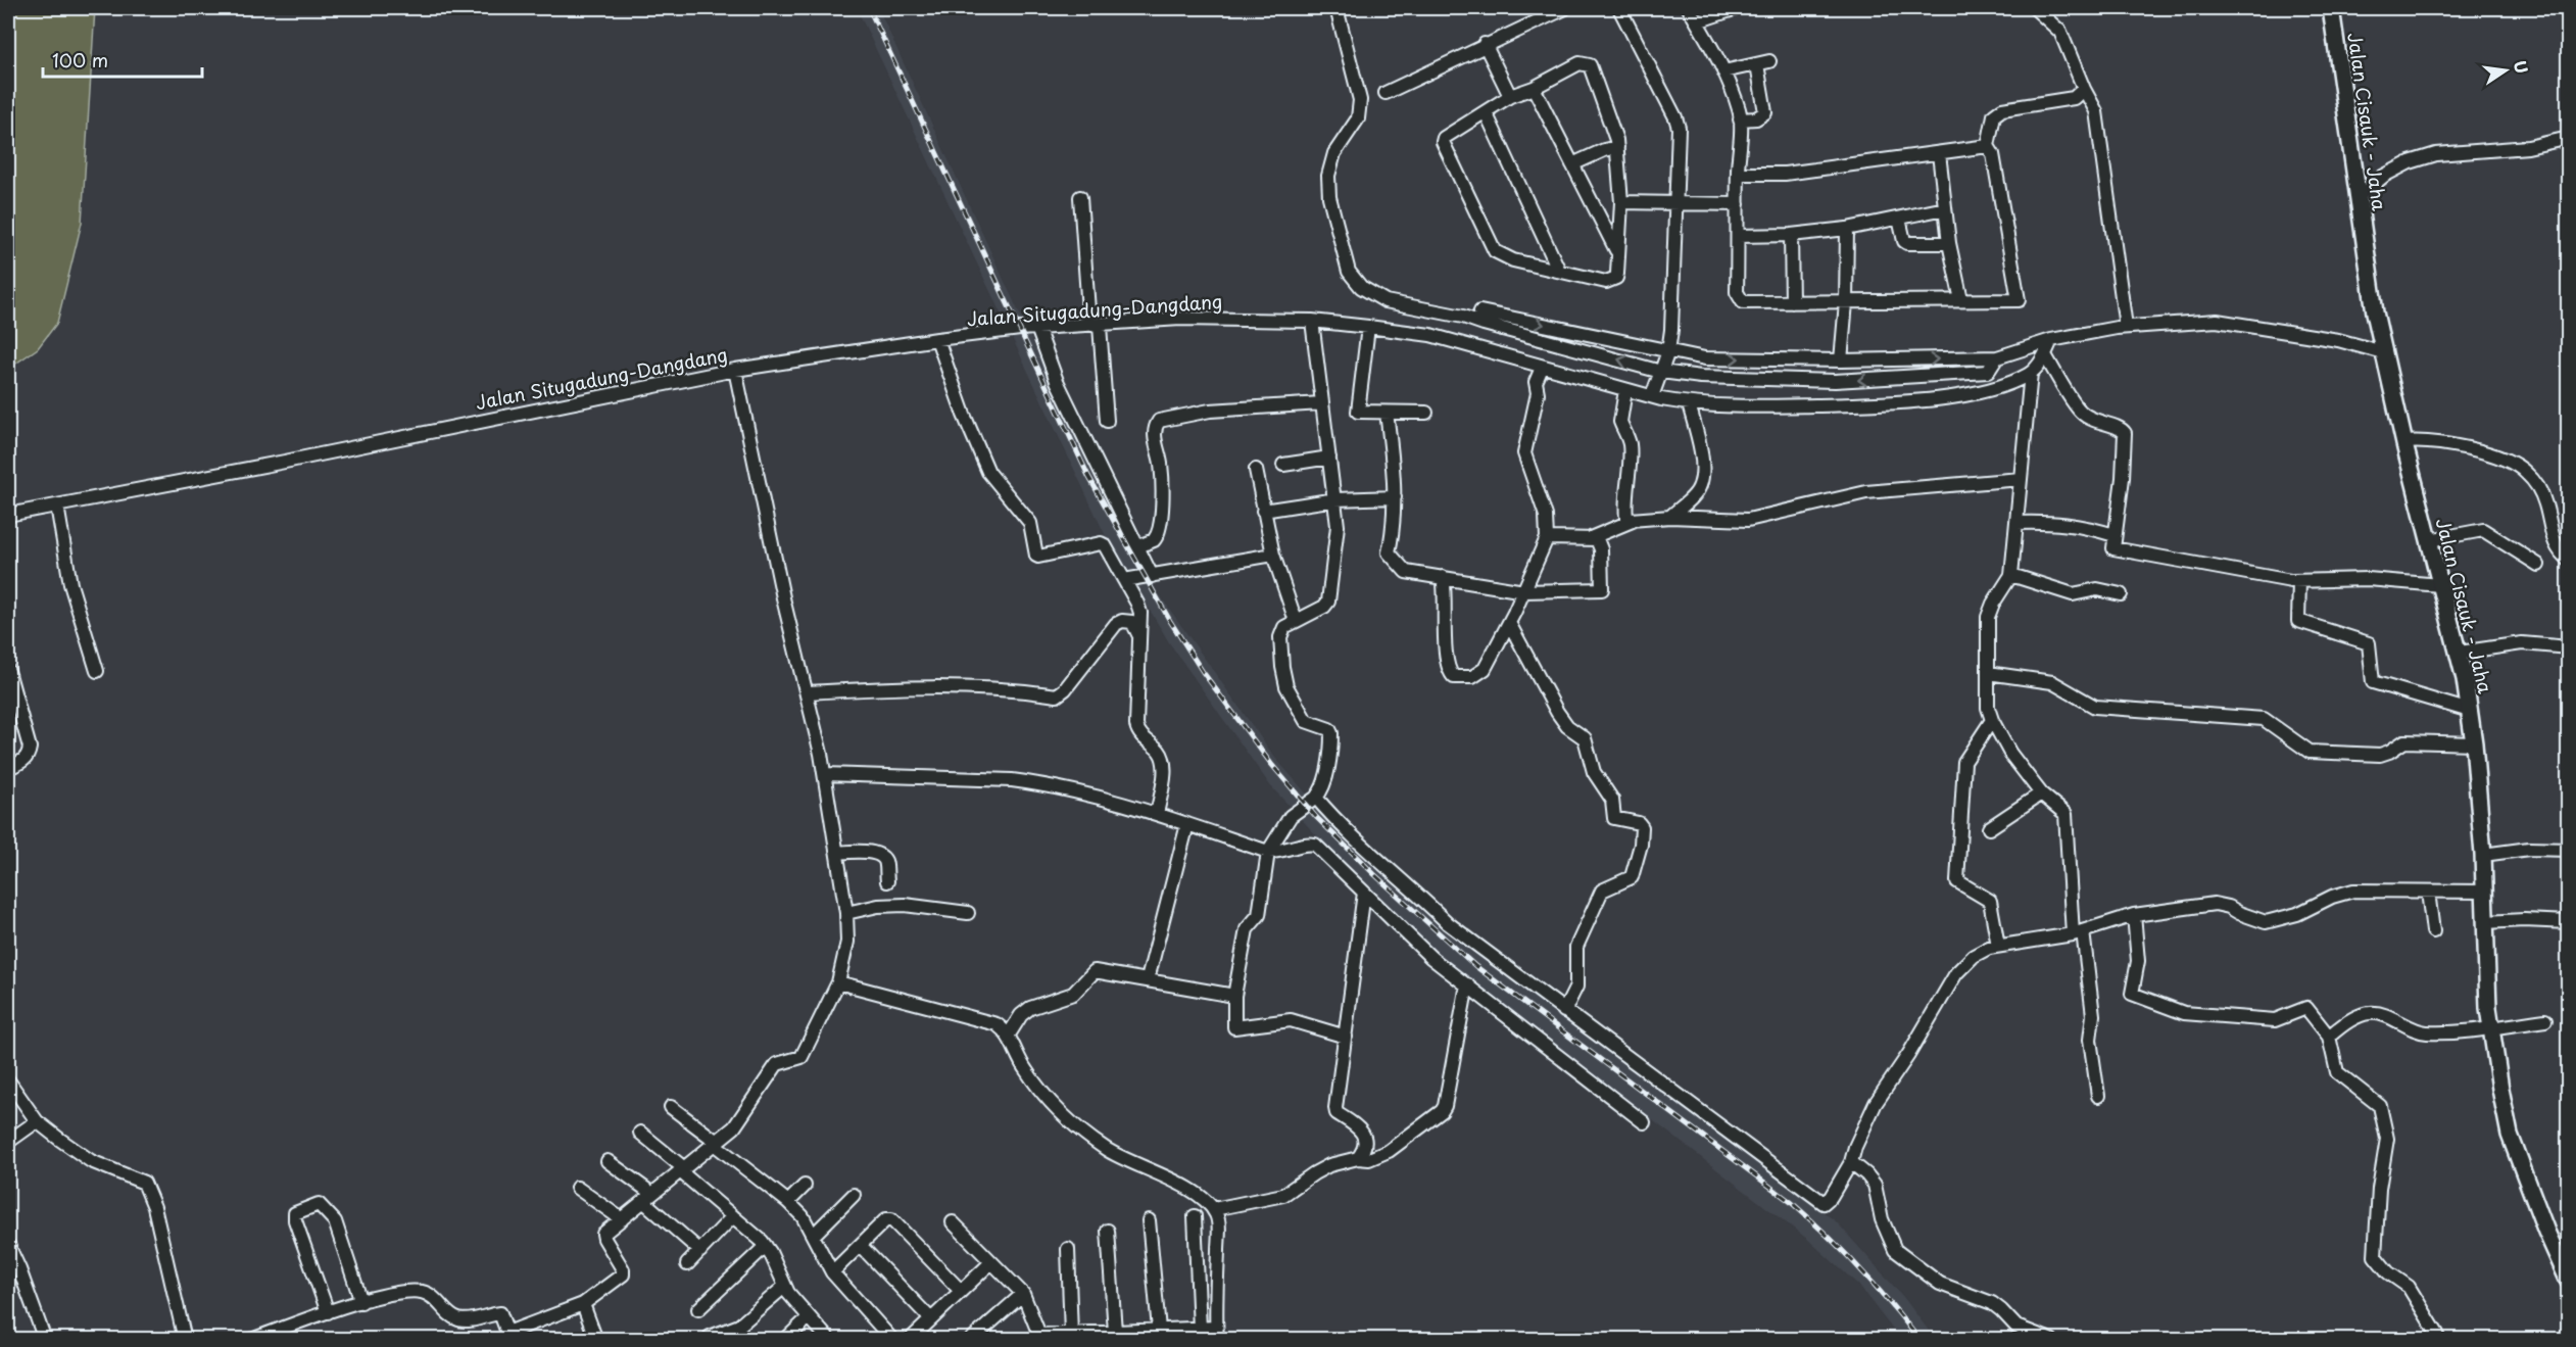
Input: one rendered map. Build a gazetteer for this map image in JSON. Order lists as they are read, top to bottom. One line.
{"streets":{"main road":["Jalan Cisauk - Jaha"],"street":["Jalan Situgadung-Dangdang"]},"scale_bar":"100 m","north":"right"}
